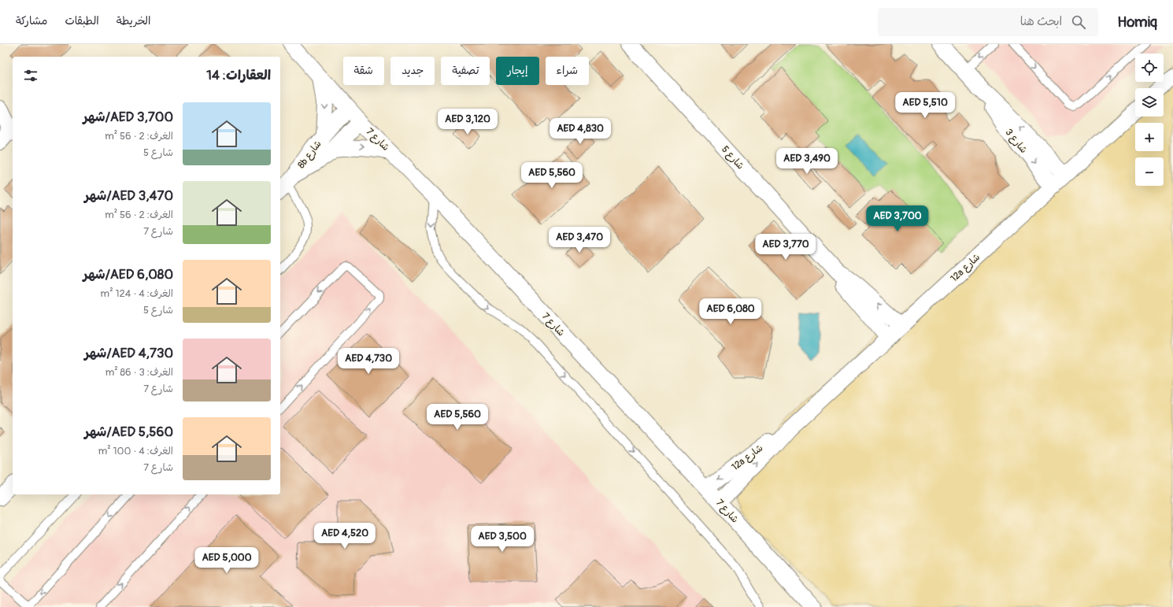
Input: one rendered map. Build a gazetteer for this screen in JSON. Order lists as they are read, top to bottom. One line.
{"streets":{"street":["شارع 7","شارع 3","8b شارع","شارع 5","12a شارع"]},"crossings":[["شارع 7","8b شارع"],["شارع 7","12a شارع"],["شارع 3","12a شارع"],["شارع 5","12a شارع"]],"page":{"header":"Homiq","search":"ابحث هنا","nav":["الخريطة","الطبقات","مشاركة"],"map_buttons":["+","−"],"chip":["شراء","إيجار","تصفية","جديد","شقة"],"heading":"العقارات: 14","price":["AED 5,510","AED 3,120","AED 4,830","AED 3,490","AED 5,560","AED 3,700","AED 3,470","AED 3,770","AED 6,080","AED 4,730","AED 5,560","AED 4,520","AED 3,500","AED 5,000"],"list":[{"name":"AED 3,700/شهر","note":"الغرف: 2 · 56 m² · شارع 5"},{"name":"AED 3,470/شهر","note":"الغرف: 2 · 56 m² · شارع 7"},{"name":"AED 6,080/شهر","note":"الغرف: 4 · 124 m² · شارع 5"},{"name":"AED 4,730/شهر","note":"الغرف: 3 · 86 m² · شارع 7"},{"name":"AED 5,560/شهر","note":"الغرف: 4 · 100 m² · شارع 7"}]}}
